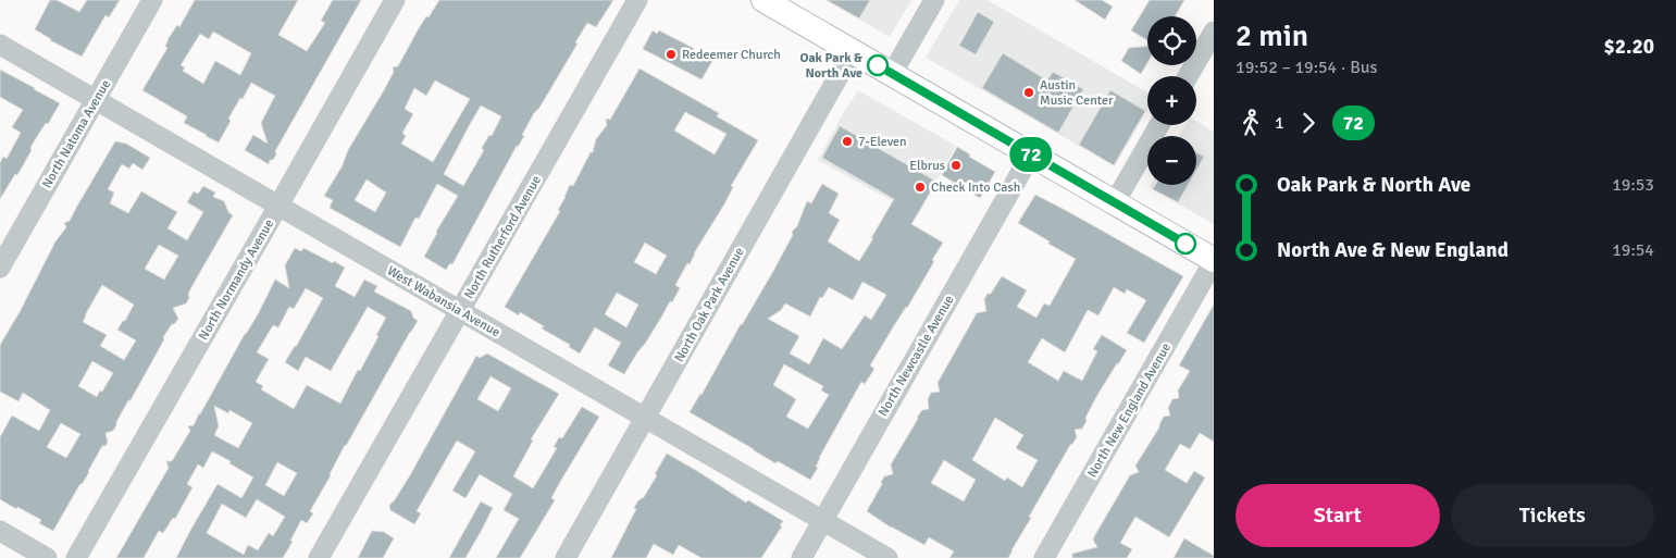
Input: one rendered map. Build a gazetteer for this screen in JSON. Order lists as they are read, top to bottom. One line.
{"streets":{"street":["North Natoma Avenue","North Rutherford Avenue","North Normandy Avenue","West Wabansia Avenue","North Oak Park Avenue","North Newcastle Avenue","North New England Avenue"]},"crossings":[["North Natoma Avenue","West Wabansia Avenue"],["North Rutherford Avenue","West Wabansia Avenue"],["North Normandy Avenue","West Wabansia Avenue"],["West Wabansia Avenue","North Oak Park Avenue"],["West Wabansia Avenue","North Newcastle Avenue"]],"places":["Redeemer Church","Oak Park & North Ave","Austin Music Center","7-Eleven","Elbrus","Check Into Cash"],"lines":["bus line 72"],"page":{"on_map":"72","heading":["2 min","19:52 – 19:54 · Bus","$2.20"],"map_buttons":["+","−"],"legs":["1","72"],"list":[{"name":"Oak Park & North Ave","value":"19:53"},{"name":"North Ave & New England","value":"19:54"}],"buttons":["Start","Tickets"]}}
